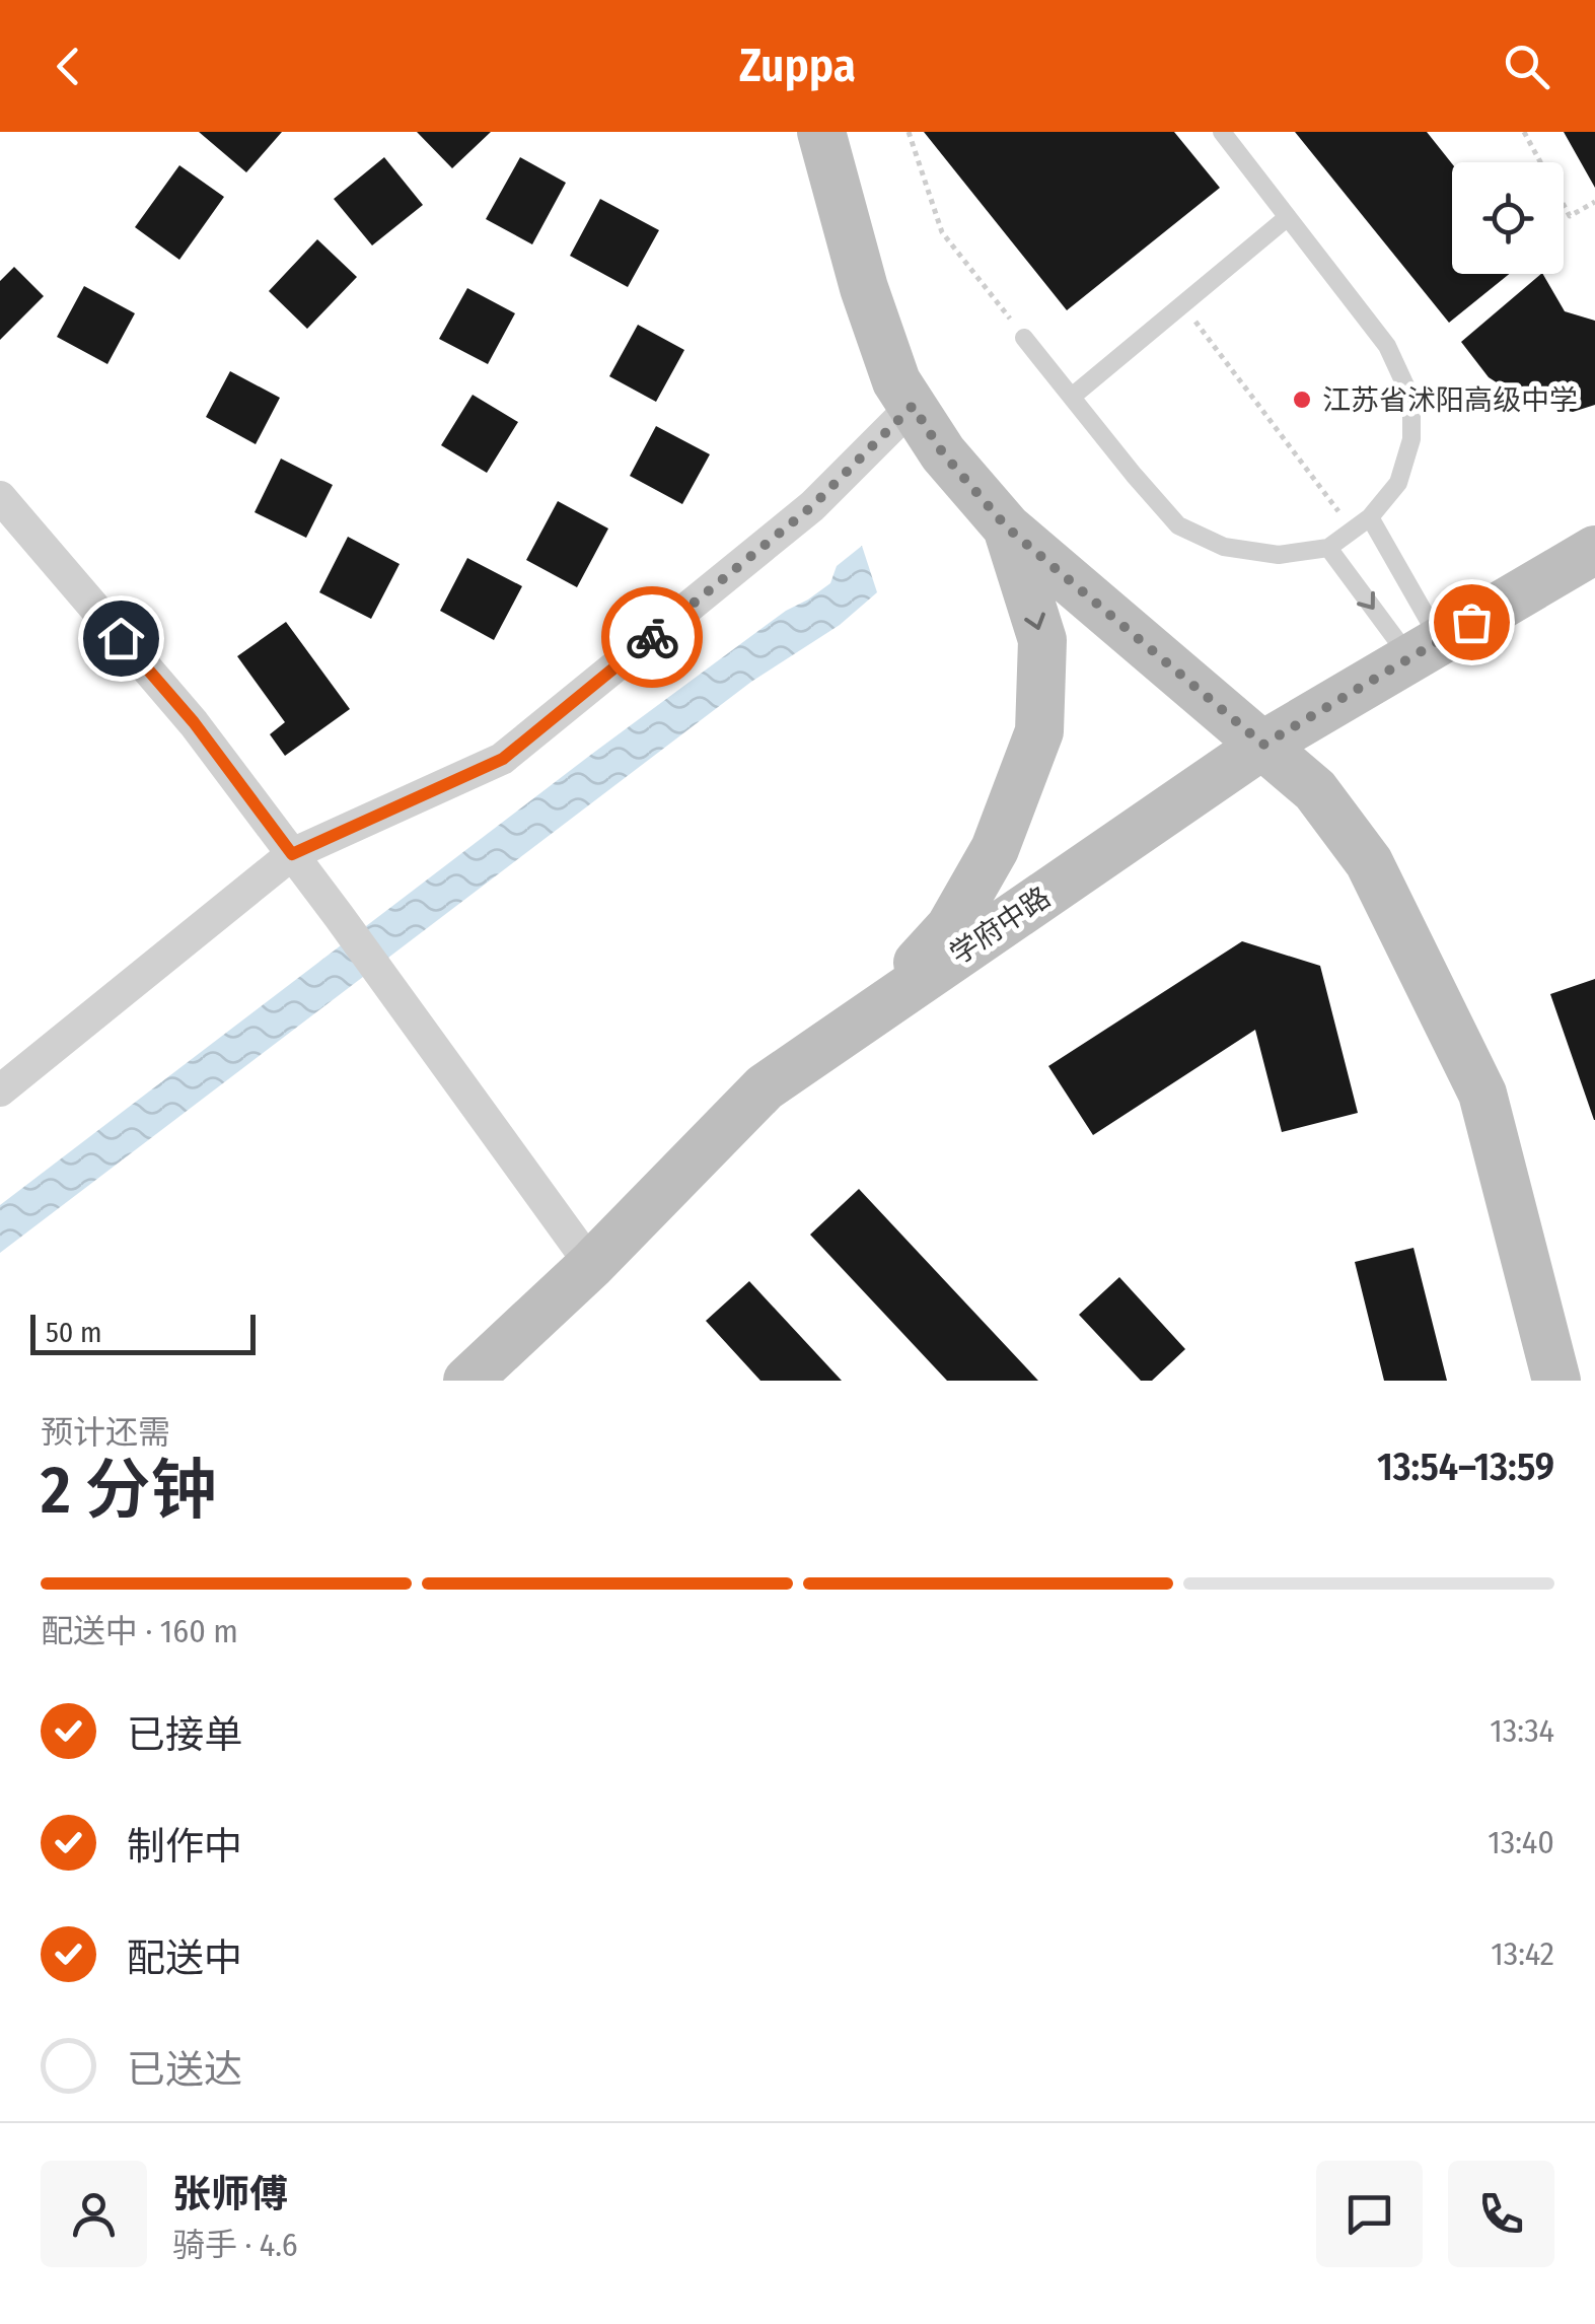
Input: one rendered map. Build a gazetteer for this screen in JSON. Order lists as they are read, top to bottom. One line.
{"streets":{"street":["学府中路"]},"places":["江苏省沭阳高级中学"],"scale_bar":"50 m","page":{"header":"Zuppa","scale":"50 m","heading":["2 分钟","预计还需","13:54–13:59"],"panel":["张师傅","骑手 · 4.6"],"bar":"配送中 · 160 m","list":[["已接单","13:34"],["制作中","13:40"],["配送中","13:42"],"已送达"]}}
